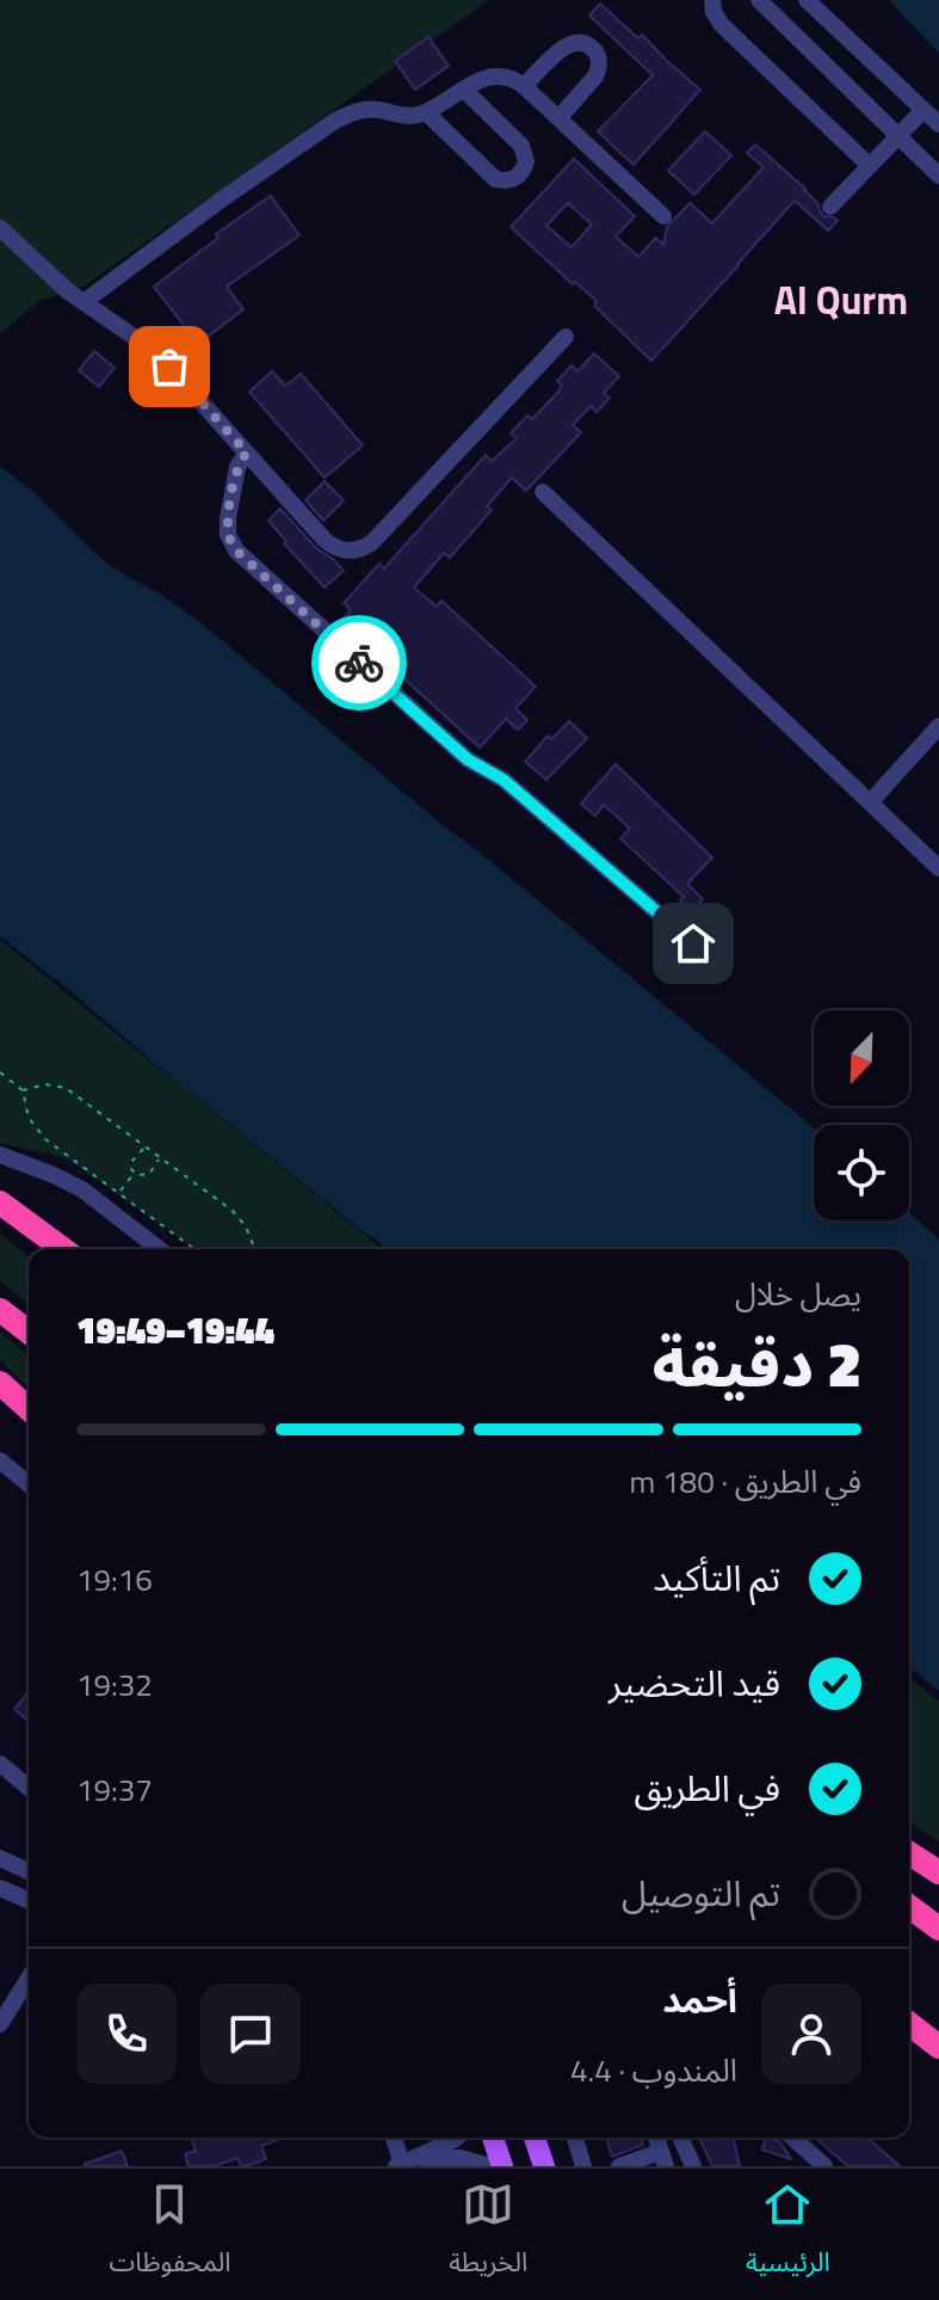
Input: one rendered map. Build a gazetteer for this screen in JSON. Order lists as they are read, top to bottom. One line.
{"districts":["Al Qurm"],"north":"bottom left","page":{"heading":["2 دقيقة","يصل خلال","19:44–19:49"],"panel":["أحمد","المندوب · 4.4"],"bar":"في الطريق · 180 m","list":[["تم التأكيد","19:16"],["قيد التحضير","19:32"],["في الطريق","19:37"],"تم التوصيل"],"tabs":["الرئيسية","الخريطة","المحفوظات"]}}
